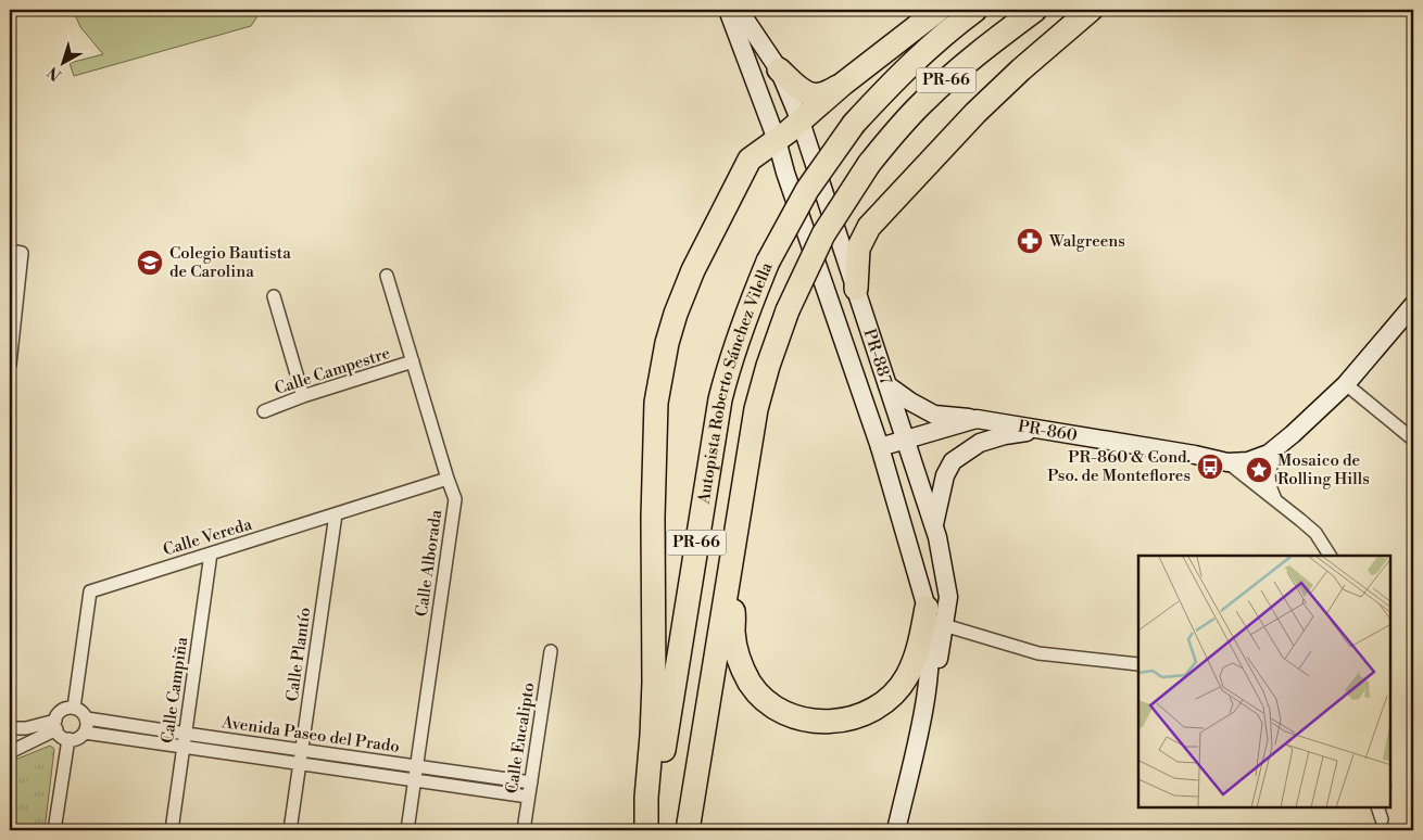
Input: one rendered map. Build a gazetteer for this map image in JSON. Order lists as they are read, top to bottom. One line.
{"streets":{"highway":["PR-66","Autopista Roberto Sánchez Vilella"],"street":["PR-887","Calle Campestre","PR-860","Calle Vereda","Calle Alborada","Calle Plantío","Calle Campiña","Avenida Paseo del Prado","Calle Eucalipto"]},"crossings":[["PR-887","PR-860"],["Calle Campestre","Calle Alborada"],["Calle Vereda","Calle Alborada"],["Calle Vereda","Calle Plantío"],["Calle Vereda","Calle Campiña"],["Calle Vereda","Avenida Paseo del Prado"],["Calle Alborada","Avenida Paseo del Prado"],["Calle Plantío","Avenida Paseo del Prado"],["Calle Campiña","Avenida Paseo del Prado"],["Avenida Paseo del Prado","Calle Eucalipto"]],"places":{"pharmacy":["Walgreens"],"school or university":["Colegio Bautista de Carolina"],"bus stop":["PR-860 & Cond. Pso. de Monteflores"],"place":["Mosaico de Rolling Hills"]},"north":"bottom left"}
